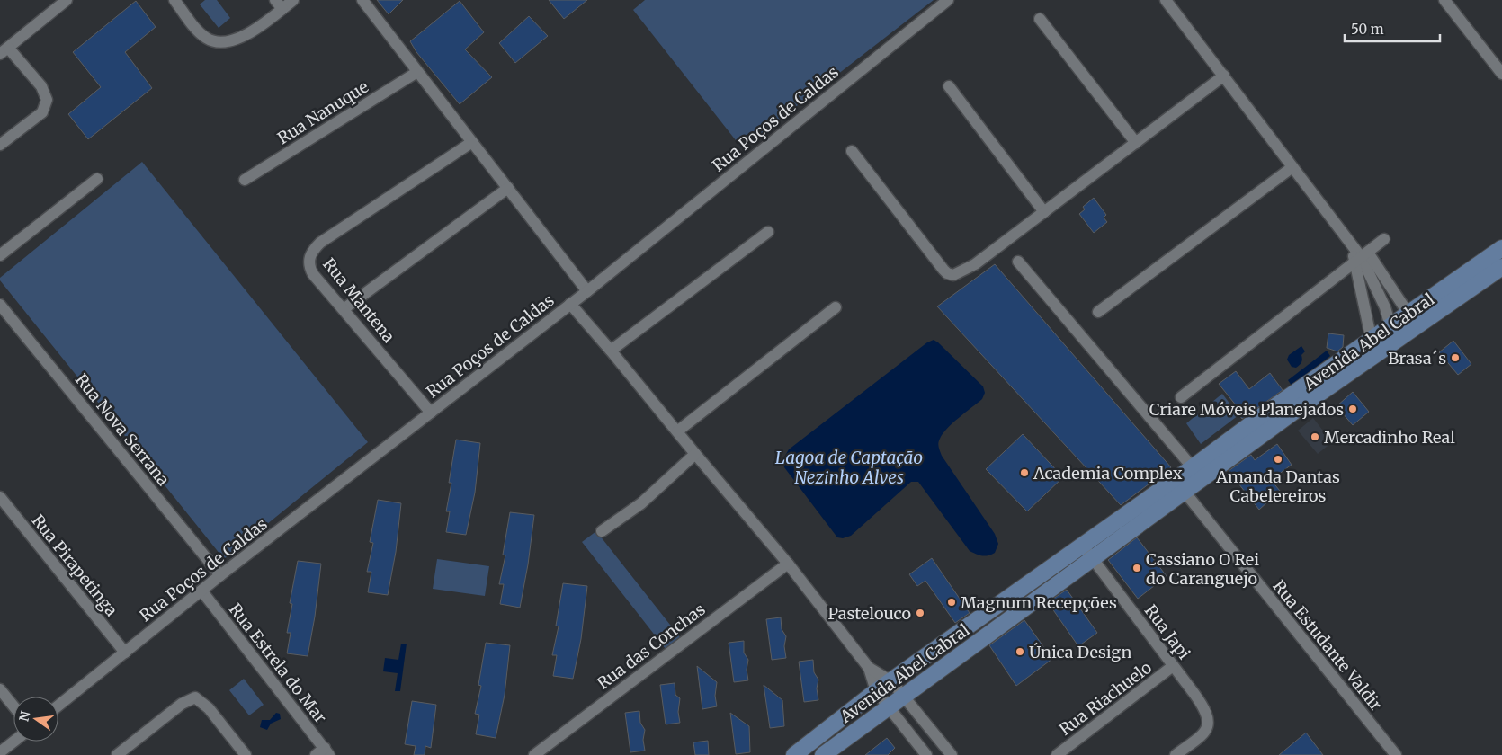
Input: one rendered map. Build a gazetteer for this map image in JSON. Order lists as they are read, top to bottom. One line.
{"streets":{"main road":["Avenida Abel Cabral"],"street":["Rua Nanuque","Rua Poços de Caldas","Rua Mantena","Rua Nova Serrana","Rua Pirapetinga","Rua Japi","Rua Estudante Valdir","Rua das Conchas","Rua Estrela do Mar","Rua Riachuelo"]},"crossings":[["Rua Poços de Caldas","Rua Mantena"],["Rua Poços de Caldas","Rua Nova Serrana"],["Rua Poços de Caldas","Rua Pirapetinga"],["Rua Poços de Caldas","Rua Estrela do Mar"],["Avenida Abel Cabral","Rua Japi"],["Avenida Abel Cabral","Rua Estudante Valdir"],["Rua Japi","Rua Riachuelo"]],"water":["Lagoa de Captação Nezinho Alves"],"places":["Brasa´s","Criare Móveis Planejados","Mercadinho Real","Amanda Dantas Cabelereiros","Academia Complex","Cassiano O Rei do Caranguejo","Magnum Recepções","Pastelouco","Única Design"],"scale_bar":"50 m","north":"left"}
